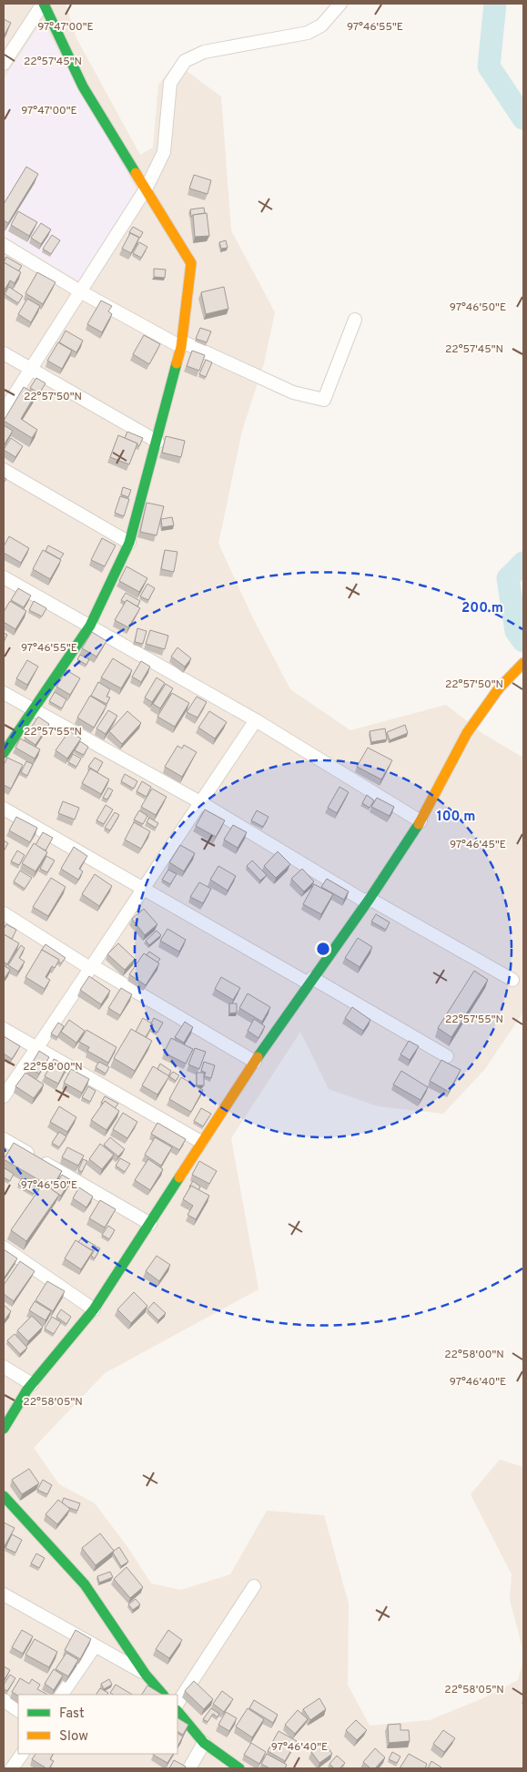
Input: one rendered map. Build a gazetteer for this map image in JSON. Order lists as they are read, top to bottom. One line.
{"legend":["Fast","Slow"],"coordinates":["97°47'00\"E","97°46'55\"E","22°57'45\"N","97°46'50\"E","22°57'50\"N","22°57'55\"N","97°46'45\"E","22°58'00\"N","97°46'40\"E","22°58'05\"N"],"rings":["200 m","100 m"]}
